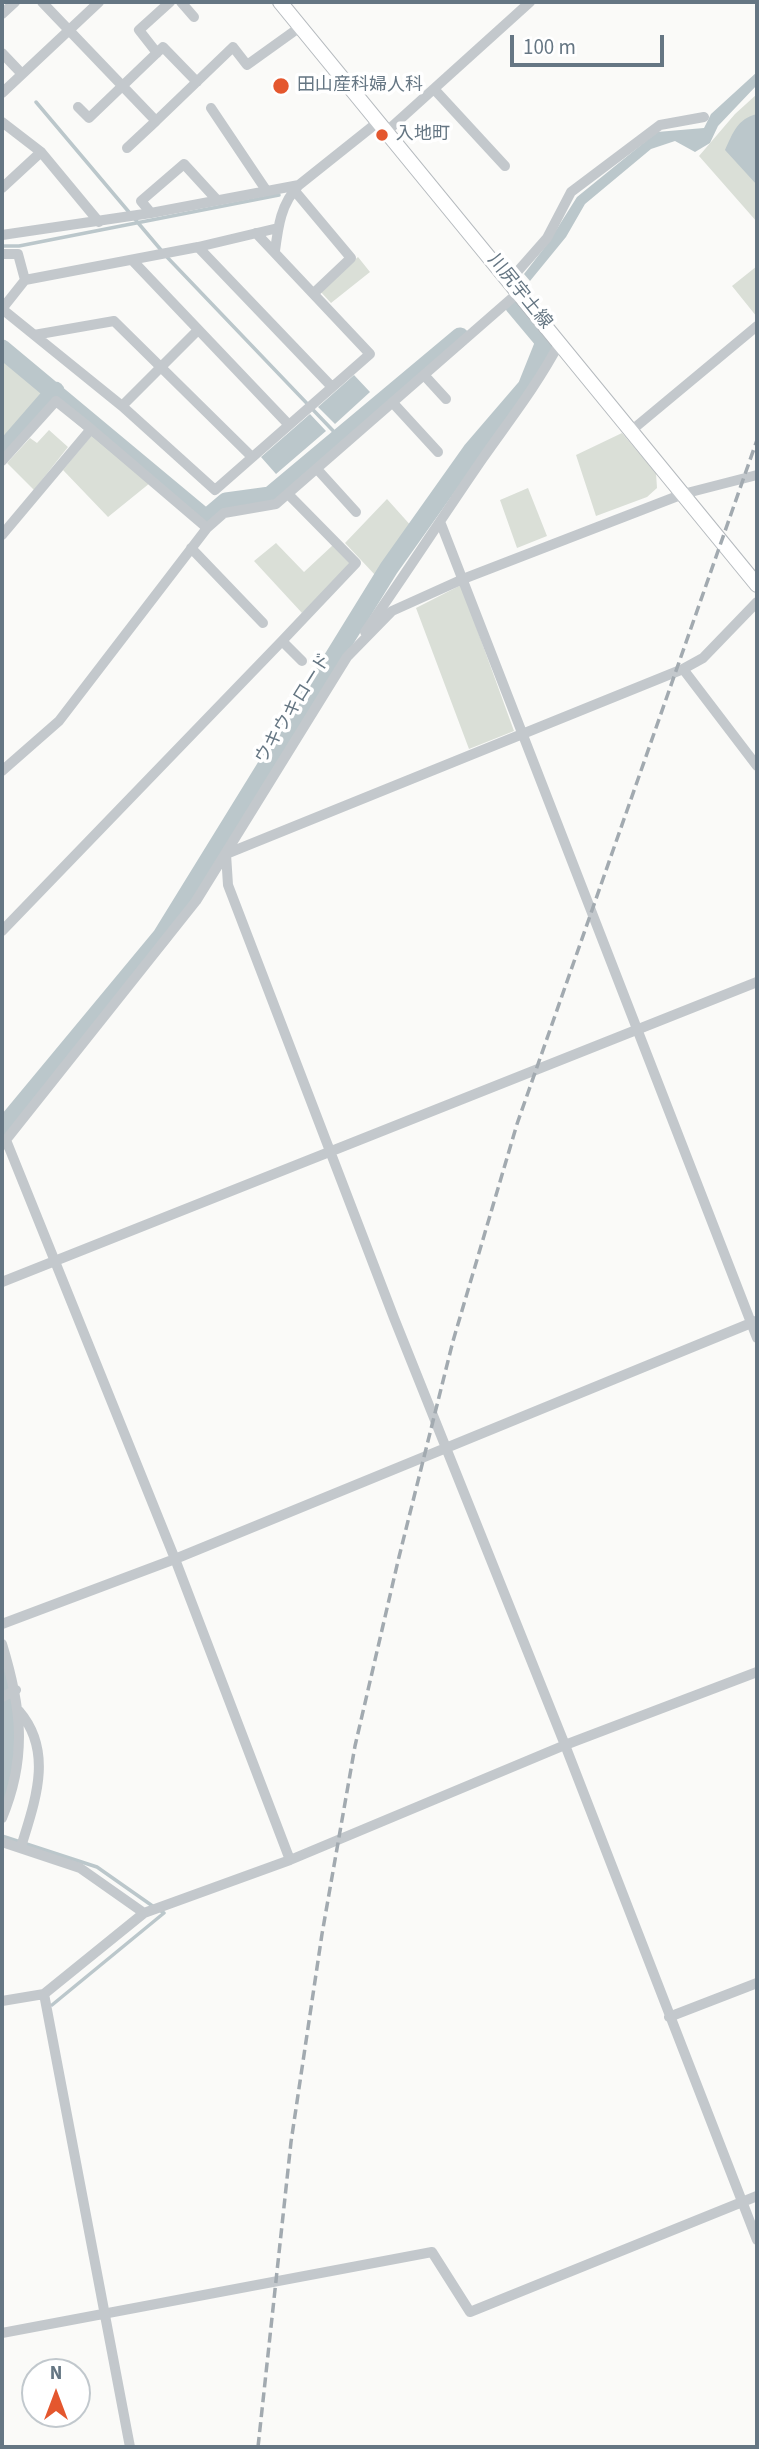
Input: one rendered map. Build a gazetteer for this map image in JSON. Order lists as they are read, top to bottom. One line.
{"streets":{"main road":["川尻宇土線"],"street":["ウキウキロード"]},"crossings":[["川尻宇土線","ウキウキロード"]],"places":["田山産科婦人科","入地町"],"scale_bar":"100 m","north":"top"}
